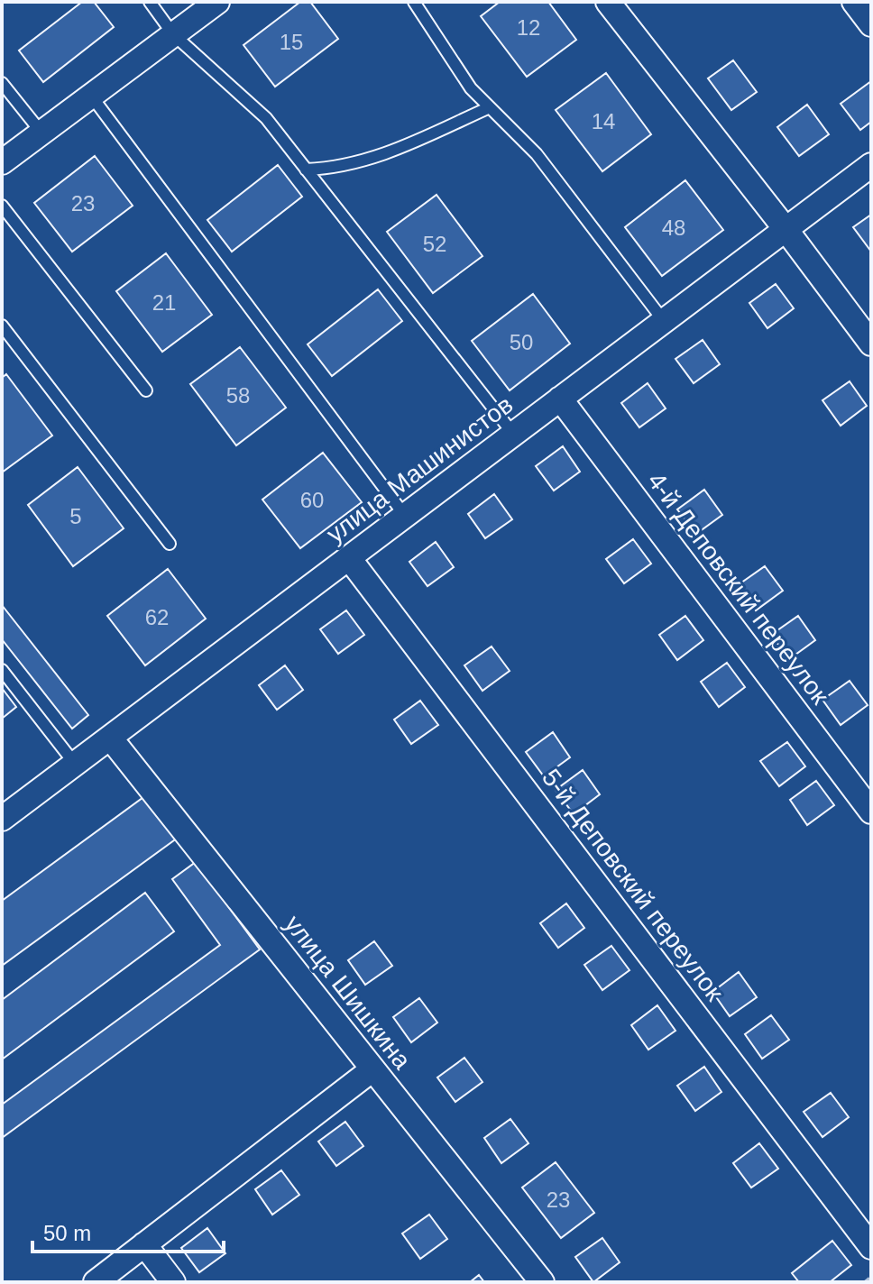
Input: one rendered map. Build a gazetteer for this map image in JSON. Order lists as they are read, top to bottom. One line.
{"streets":{"street":["улица Машинистов","4-й Деповский переулок","5-й Деповский переулок","улица Шишкина"]},"crossings":[["улица Машинистов","4-й Деповский переулок"],["улица Машинистов","5-й Деповский переулок"],["улица Машинистов","улица Шишкина"]],"house_numbers":["12","15","14","23","48","52","21","50","58","60","5","62","23"],"scale_bar":"50 m"}
